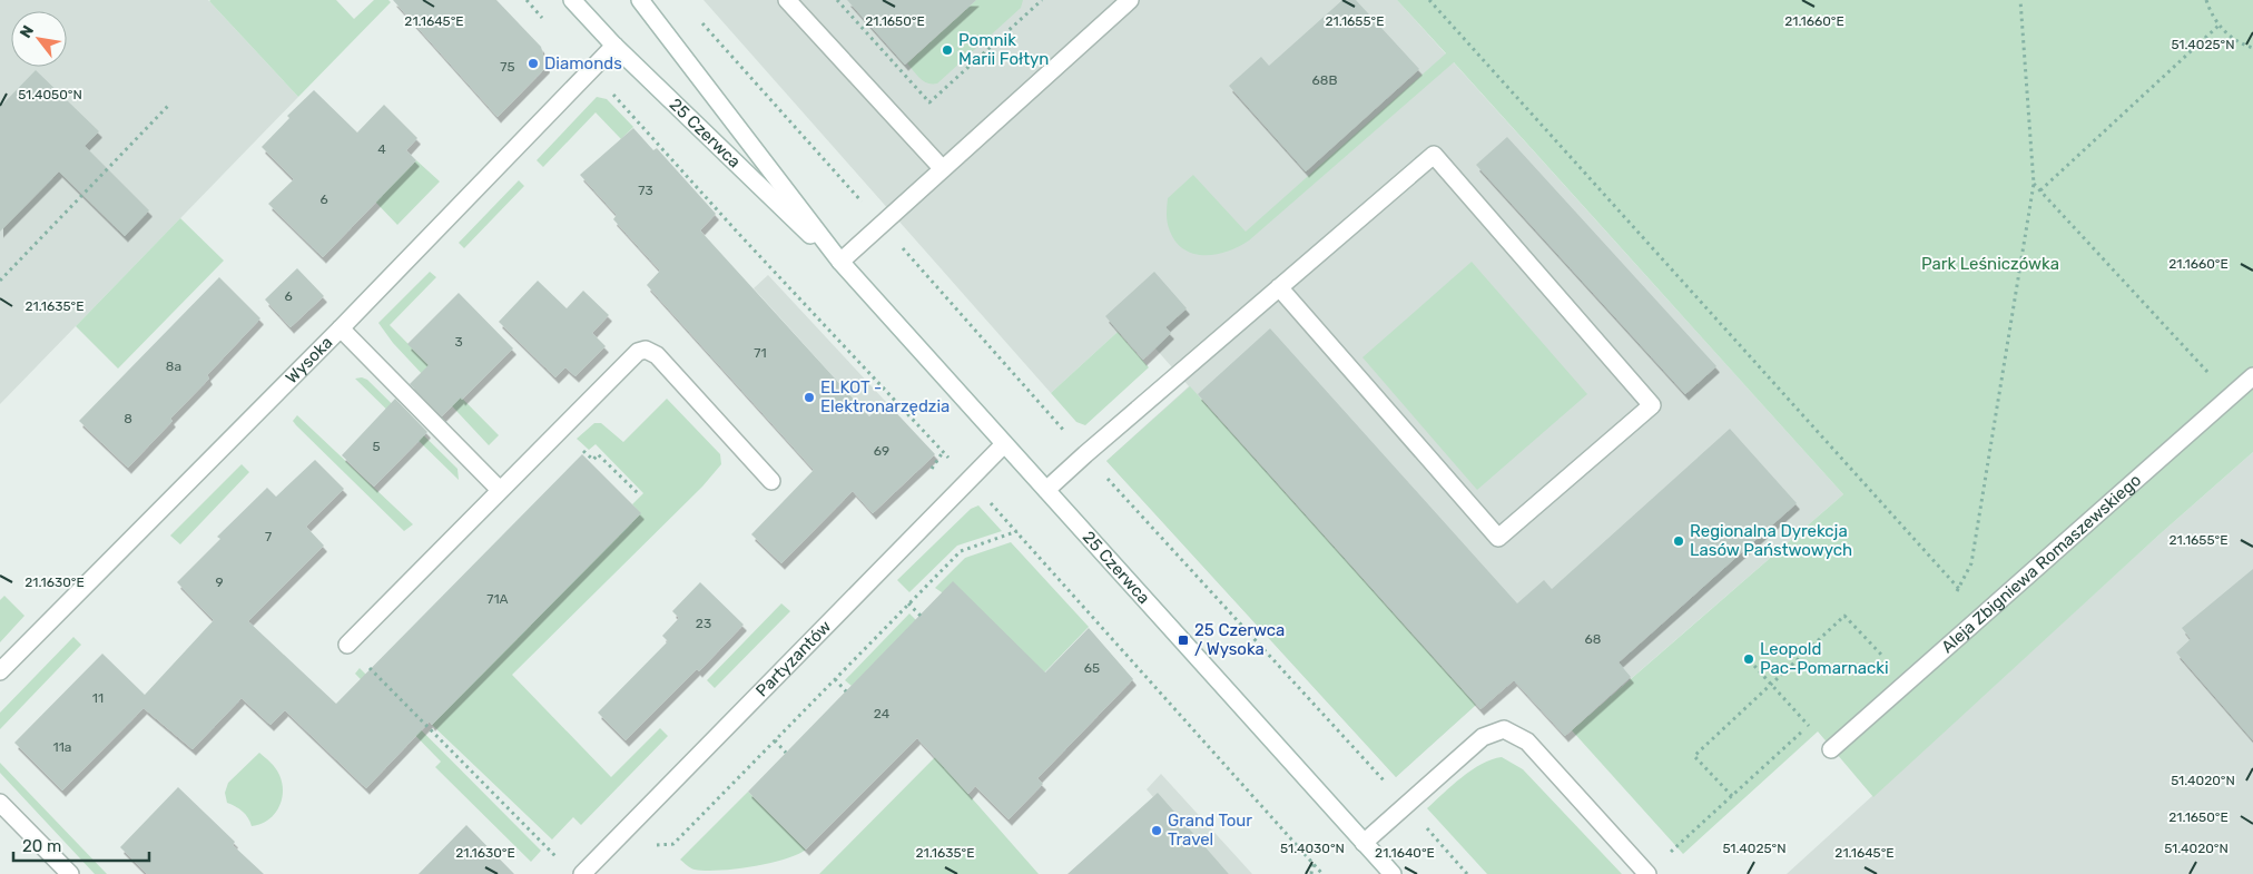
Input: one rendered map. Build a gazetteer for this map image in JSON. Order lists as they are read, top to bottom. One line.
{"streets":{"street":["25 Czerwca","Wysoka","Aleja Zbigniewa Romaszewskiego","Partyzantów"]},"crossings":[["25 Czerwca","Wysoka"],["25 Czerwca","Partyzantów"]],"parks":["Park Leśniczówka"],"places":{"other":["Pomnik Marii Fołtyn","Diamonds","ELKOT - Elektronarzędzia","Regionalna Dyrekcja Lasów Państwowych","Leopold Pac-Pomarnacki","Grand Tour Travel"],"transit":["25 Czerwca / Wysoka"]},"house_numbers":["75","68B","4","73","6","6","3","71","8a","8","5","69","7","9","71A","23","68","65","11","24","11a"],"scale_bar":"20 m","north":"top left","coordinates":["21.1645°E","21.1650°E","21.1655°E","21.1660°E","51.4025°N","51.4050°N","21.1635°E","21.1630°E","51.4020°N","51.4030°N","21.1640°E"]}
